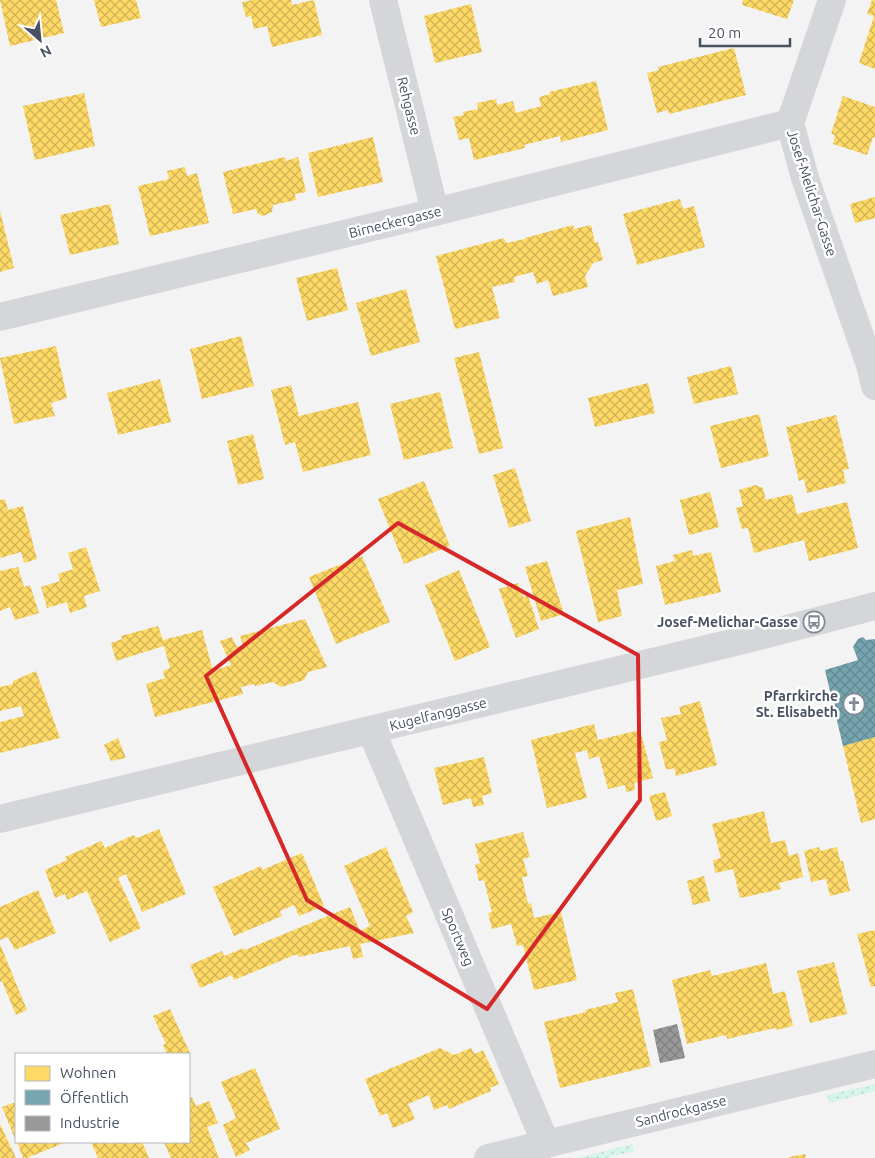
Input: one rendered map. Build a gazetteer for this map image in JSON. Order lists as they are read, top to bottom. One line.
{"streets":{"street":["Rehgasse","Josef-Melichar-Gasse","Birneckergasse","Kugelfanggasse","Sportweg","Sandrockgasse"]},"crossings":[["Rehgasse","Birneckergasse"],["Josef-Melichar-Gasse","Birneckergasse"],["Kugelfanggasse","Sportweg"],["Sportweg","Sandrockgasse"]],"places":{"bus stop":["Josef-Melichar-Gasse"],"church":["Pfarrkirche St. Elisabeth"]},"legend":["Wohnen","Öffentlich","Industrie"],"scale_bar":"20 m","north":"bottom right"}
